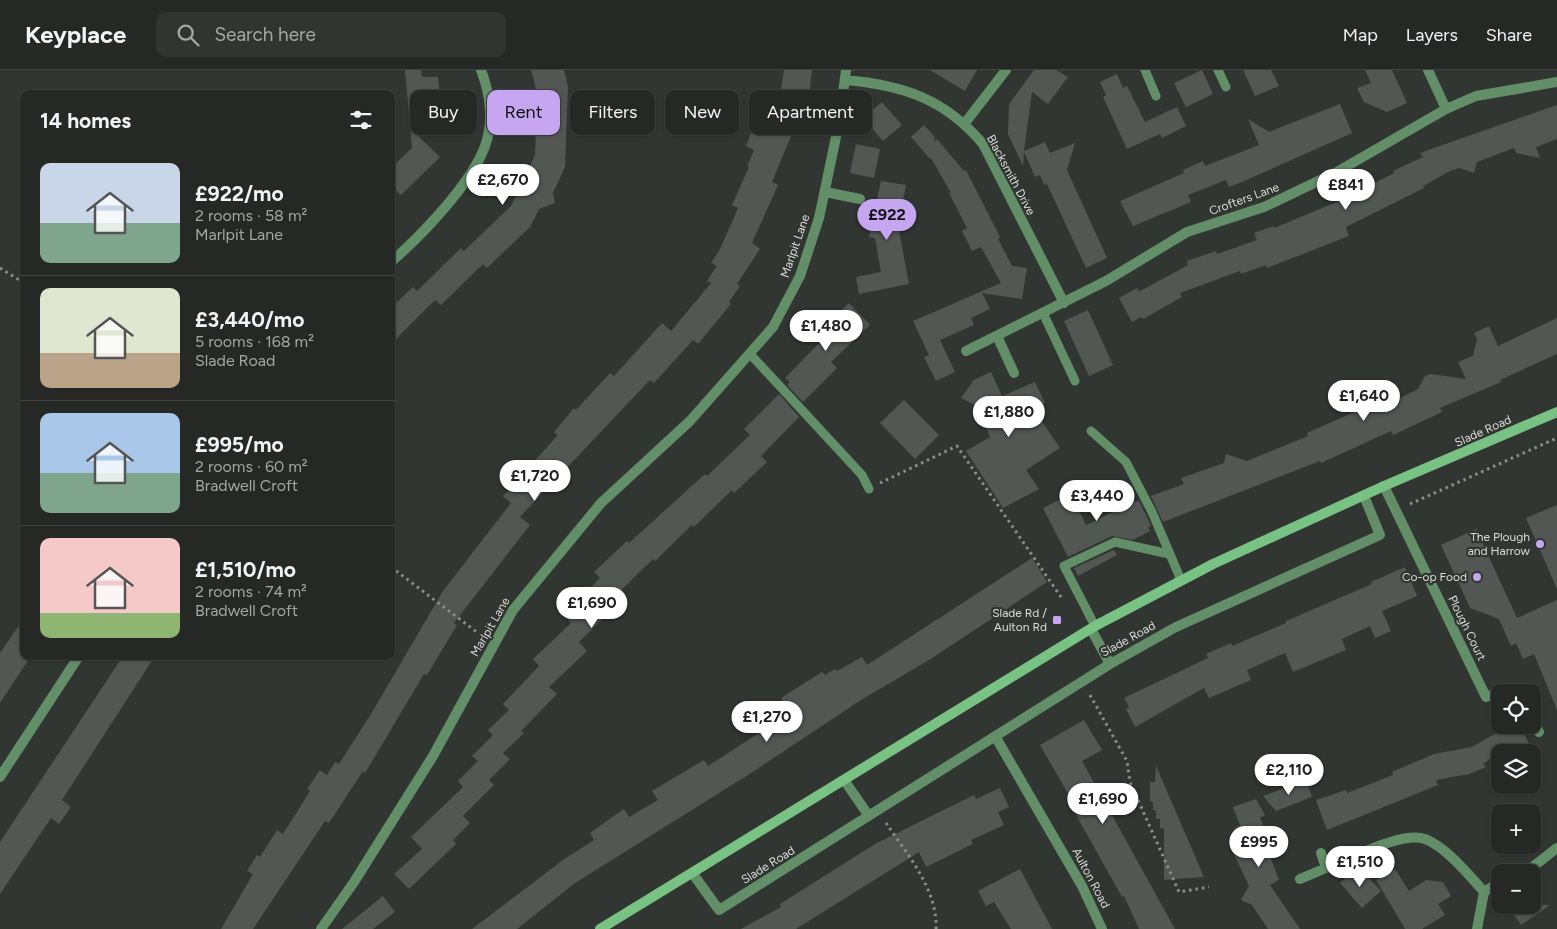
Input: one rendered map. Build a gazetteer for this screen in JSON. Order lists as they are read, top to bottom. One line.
{"streets":{"main road":["Slade Road"],"street":["Blacksmith Drive","Crofters Lane","Marlpit Lane","Plough Court","Aulton Road"]},"crossings":[["Blacksmith Drive","Crofters Lane"],["Slade Road","Plough Court"],["Slade Road","Aulton Road"]],"places":{"other":["The Plough and Harrow","Co-op Food"],"transit":["Slade Rd / Aulton Rd"]},"page":{"header":"Keyplace","search":"Search here","nav":["Map","Layers","Share"],"chip":["Buy","Rent","Filters","New","Apartment"],"heading":"14 homes","list":[{"name":"£922/mo","note":"2 rooms · 58 m² · Marlpit Lane"},{"name":"£3,440/mo","note":"5 rooms · 168 m² · Slade Road"},{"name":"£995/mo","note":"2 rooms · 60 m² · Bradwell Croft"},{"name":"£1,510/mo","note":"2 rooms · 74 m² · Bradwell Croft"}],"price":["£2,670","£841","£922","£1,480","£1,640","£1,880","£1,720","£3,440","£1,690","£1,270","£2,110","£1,690","£995","£1,510"],"map_buttons":["+","−"]}}
